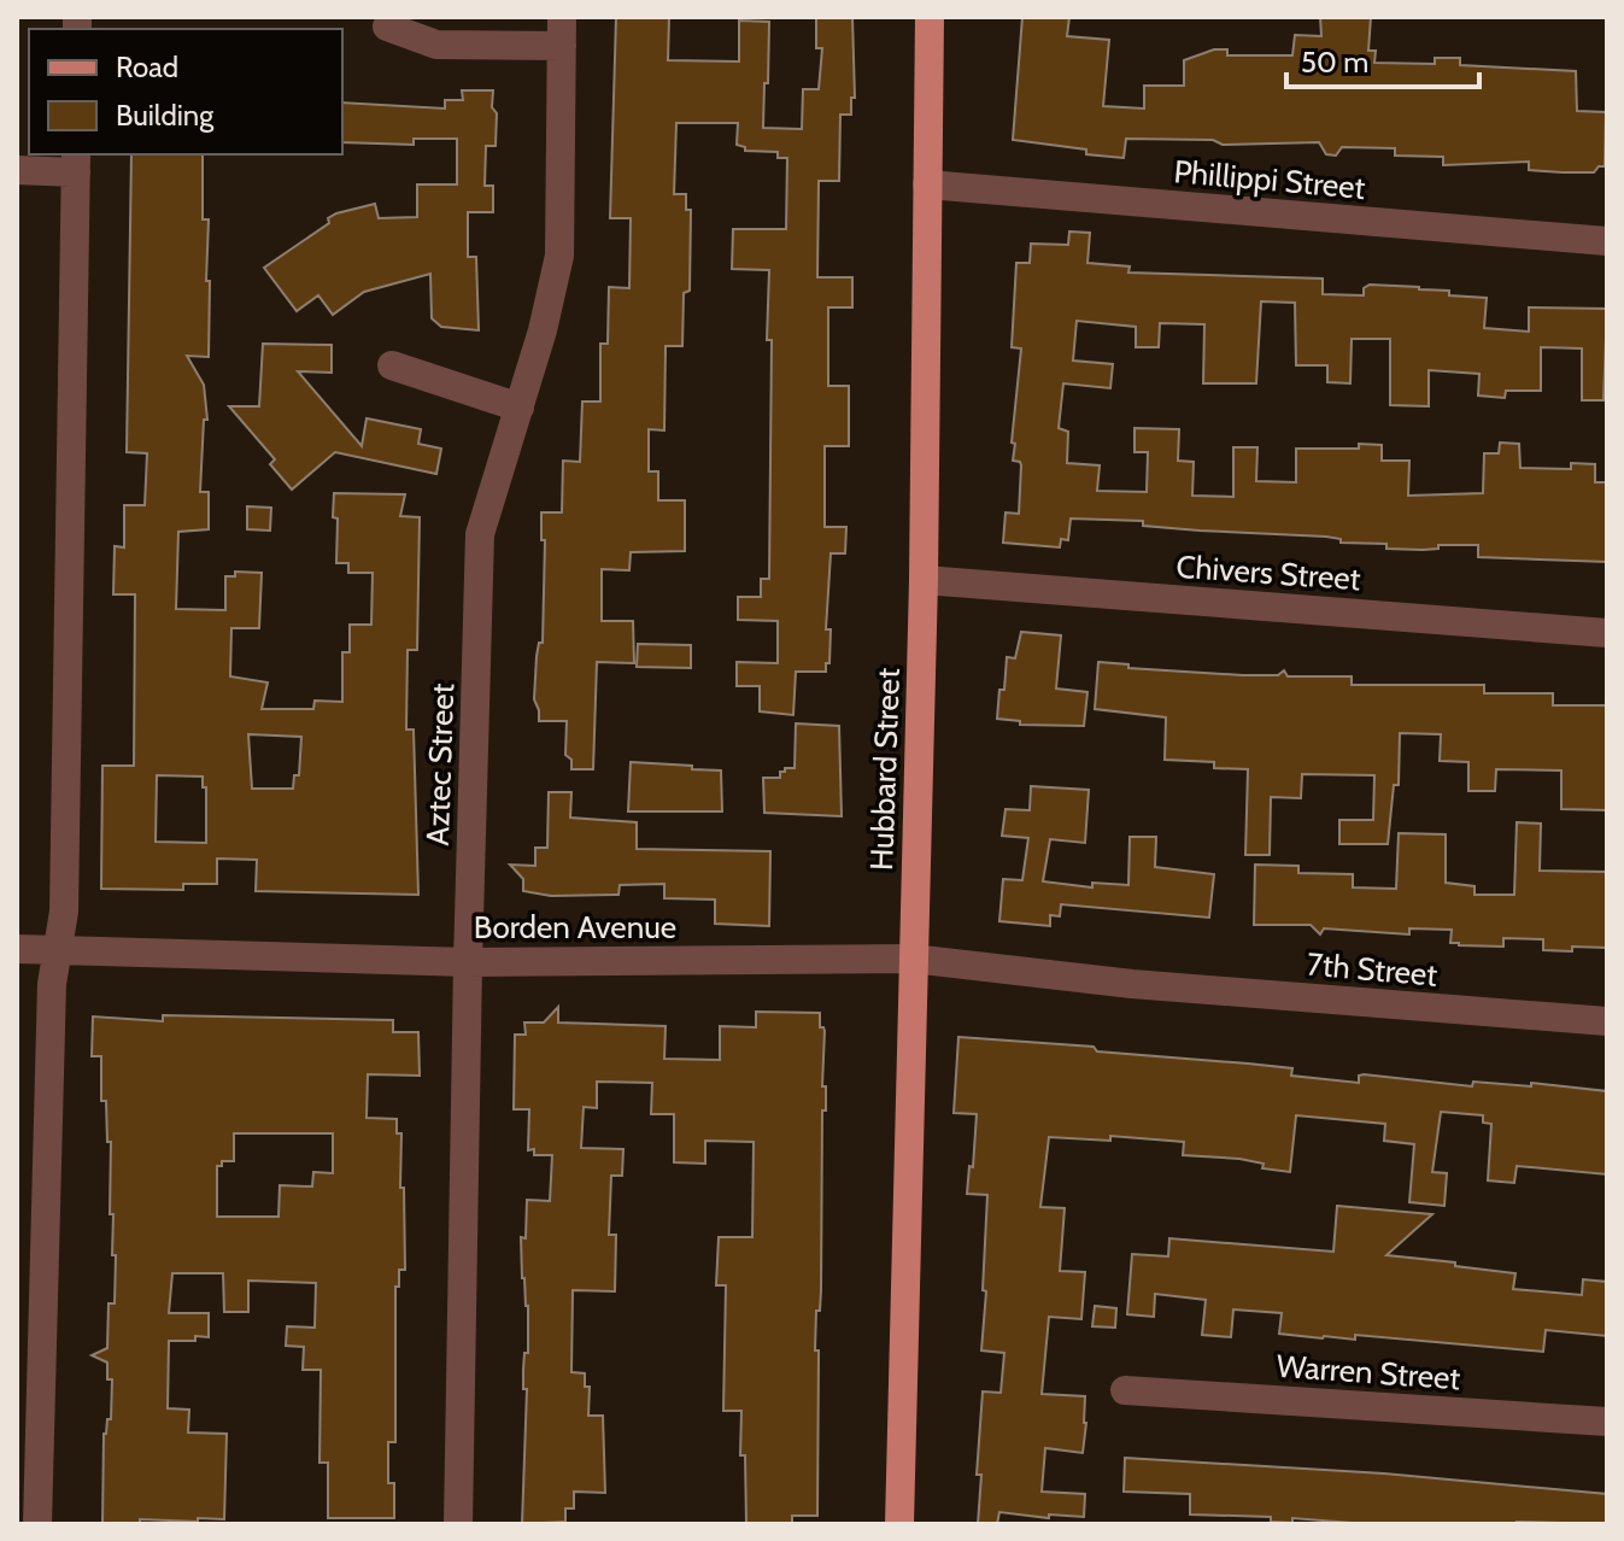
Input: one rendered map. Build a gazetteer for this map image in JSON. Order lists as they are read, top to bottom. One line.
{"streets":{"main road":["Hubbard Street"],"street":["Phillippi Street","Chivers Street","Aztec Street","Borden Avenue","7th Street","Warren Street"]},"crossings":[["Phillippi Street","Hubbard Street"],["Chivers Street","Hubbard Street"],["Aztec Street","Borden Avenue"],["Hubbard Street","Borden Avenue"],["Borden Avenue","7th Street"]],"legend":["Road","Building"],"scale_bar":"50 m"}
